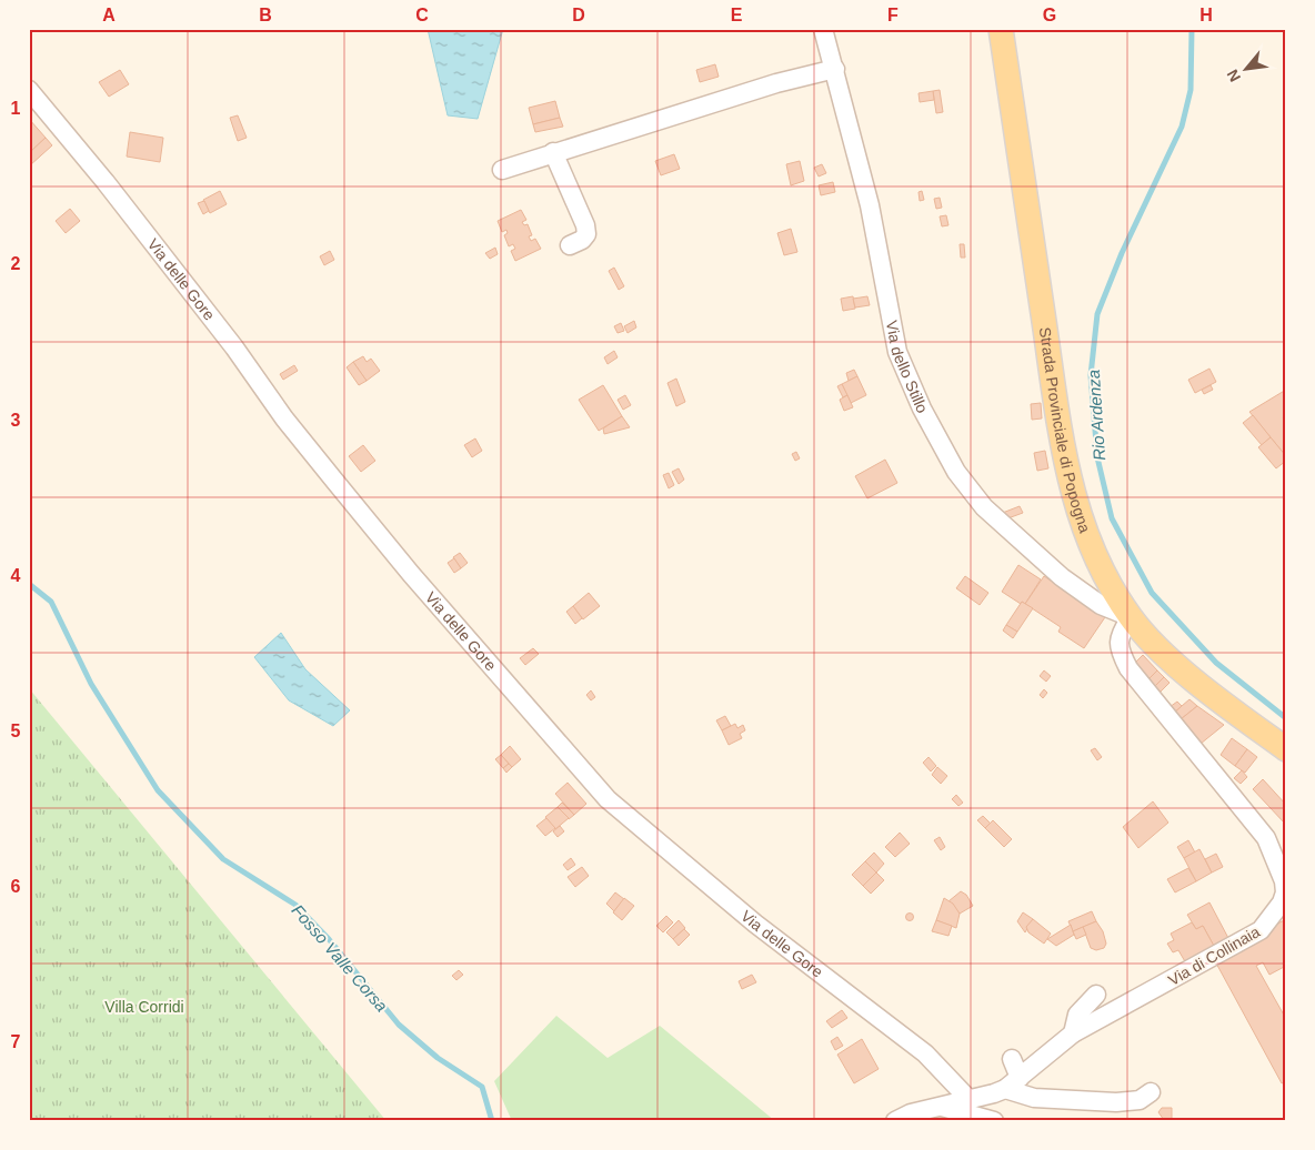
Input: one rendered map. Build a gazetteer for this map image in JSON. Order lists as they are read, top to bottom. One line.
{"streets":{"main road":["Strada Provinciale di Popogna"],"street":["Via delle Gore","Via dello Stillo","Via di Collinaia"]},"crossings":[["Via delle Gore","Via di Collinaia"],["Via dello Stillo","Strada Provinciale di Popogna"],["Via dello Stillo","Via di Collinaia"],["Strada Provinciale di Popogna","Via di Collinaia"]],"water":["Rio Ardenza","Fosso Valle Corsa"],"parks":["Villa Corridi"],"north":"bottom left","grid":{"columns":["A","B","C","D","E","F","G","H"],"rows":["1","2","3","4","5","6","7"]}}
